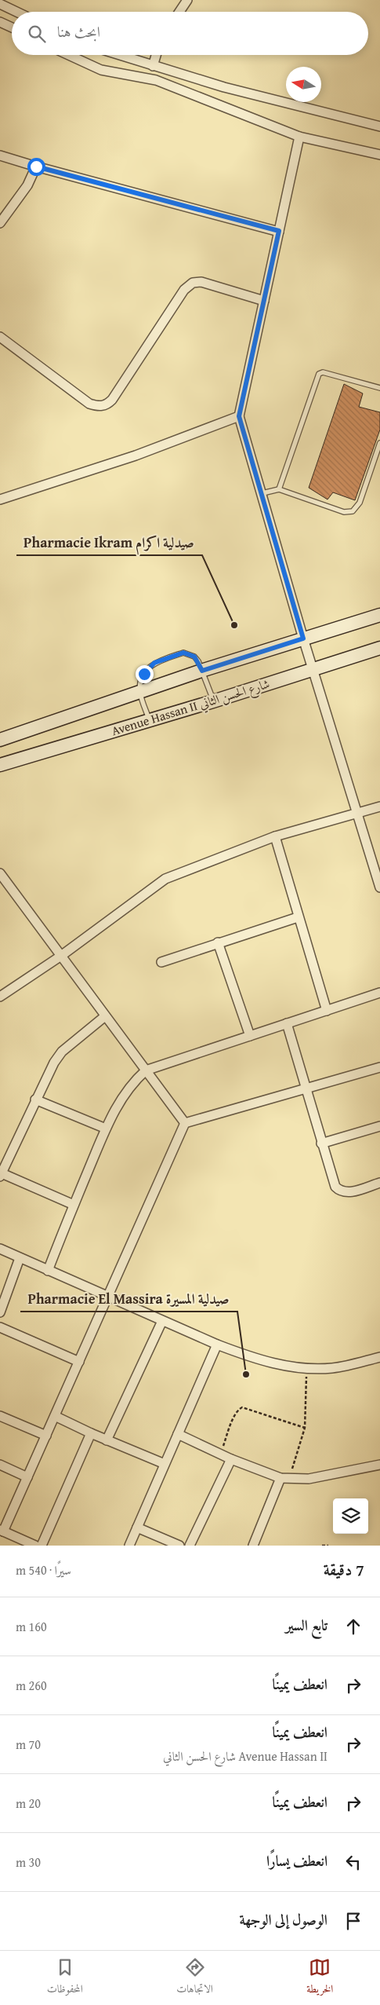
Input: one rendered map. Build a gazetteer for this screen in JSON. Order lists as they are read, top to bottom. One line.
{"streets":{"street":["Avenue Hassan II شارع الحسن الثاني"]},"places":["Pharmacie Ikram صيدلية اكرام","Pharmacie El Massira صيدلية المسيرة"],"north":"left","page":{"search":"ابحث هنا","heading":["7 دقيقة","سيرًا · 540 m"],"list":[["تابع السير","160 m"],["انعطف يمينًا","260 m"],["انعطف يمينًا","Avenue Hassan II شارع الحسن الثاني","70 m"],["انعطف يمينًا","20 m"],["انعطف يسارًا","30 m"],"الوصول إلى الوجهة"],"nav":["الخريطة","الاتجاهات","المحفوظات"]}}
